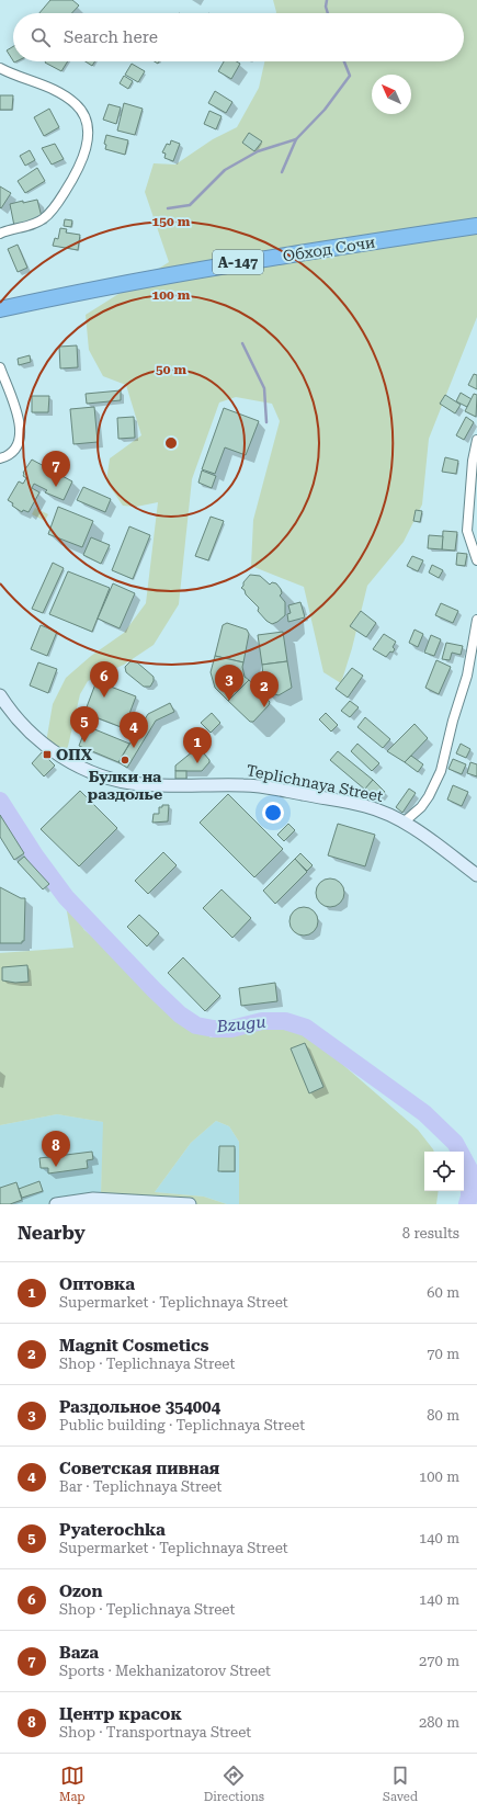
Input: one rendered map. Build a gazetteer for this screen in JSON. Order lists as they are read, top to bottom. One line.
{"streets":{"highway":["Обход Сочи","А-147"],"street":["Teplichnaya Street"]},"water":["Bzugu"],"places":{"transit":["ОПХ"],"other":["Булки на раздолье"]},"north":"top left","page":{"search":"Search here","pins":["7","6","3","2","5","4","1","8"],"heading":["Nearby","8 results"],"list":[{"mark":"1","name":"Оптовка","note":"Supermarket · Teplichnaya Street","value":"60 m"},{"mark":"2","name":"Magnit Cosmetics","note":"Shop · Teplichnaya Street","value":"70 m"},{"mark":"3","name":"Раздольное 354004","note":"Public building · Teplichnaya Street","value":"80 m"},{"mark":"4","name":"Советская пивная","note":"Bar · Teplichnaya Street","value":"100 m"},{"mark":"5","name":"Pyaterochka","note":"Supermarket · Teplichnaya Street","value":"140 m"},{"mark":"6","name":"Ozon","note":"Shop · Teplichnaya Street","value":"140 m"},{"mark":"7","name":"Baza","note":"Sports · Mekhanizatorov Street","value":"270 m"},{"mark":"8","name":"Центр красок","note":"Shop · Transportnaya Street","value":"280 m"}],"nav":["Map","Directions","Saved"]},"rings":["150 m","100 m","50 m"]}
